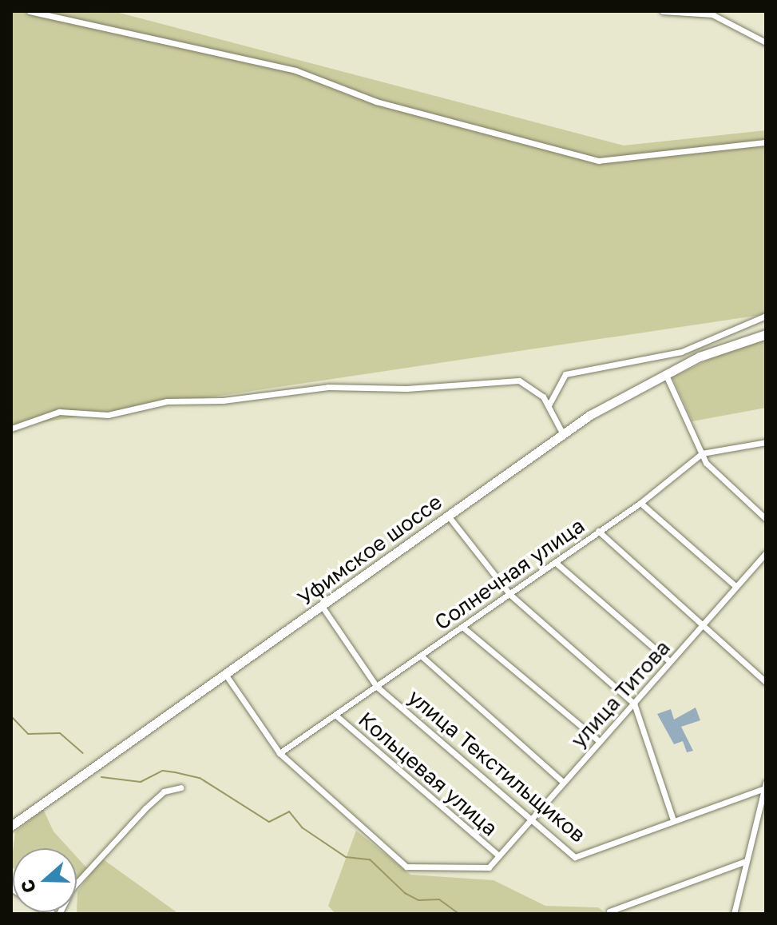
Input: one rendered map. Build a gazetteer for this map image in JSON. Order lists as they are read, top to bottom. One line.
{"streets":{"main road":["Уфимское шоссе"],"street":["Солнечная улица","улица Титова","улица Текстильщиков","Кольцевая улица"]},"crossings":[["Уфимское шоссе","улица Текстильщиков"],["Солнечная улица","улица Текстильщиков"],["Солнечная улица","Кольцевая улица"],["улица Титова","улица Текстильщиков"],["улица Титова","Кольцевая улица"]],"north":"left"}
